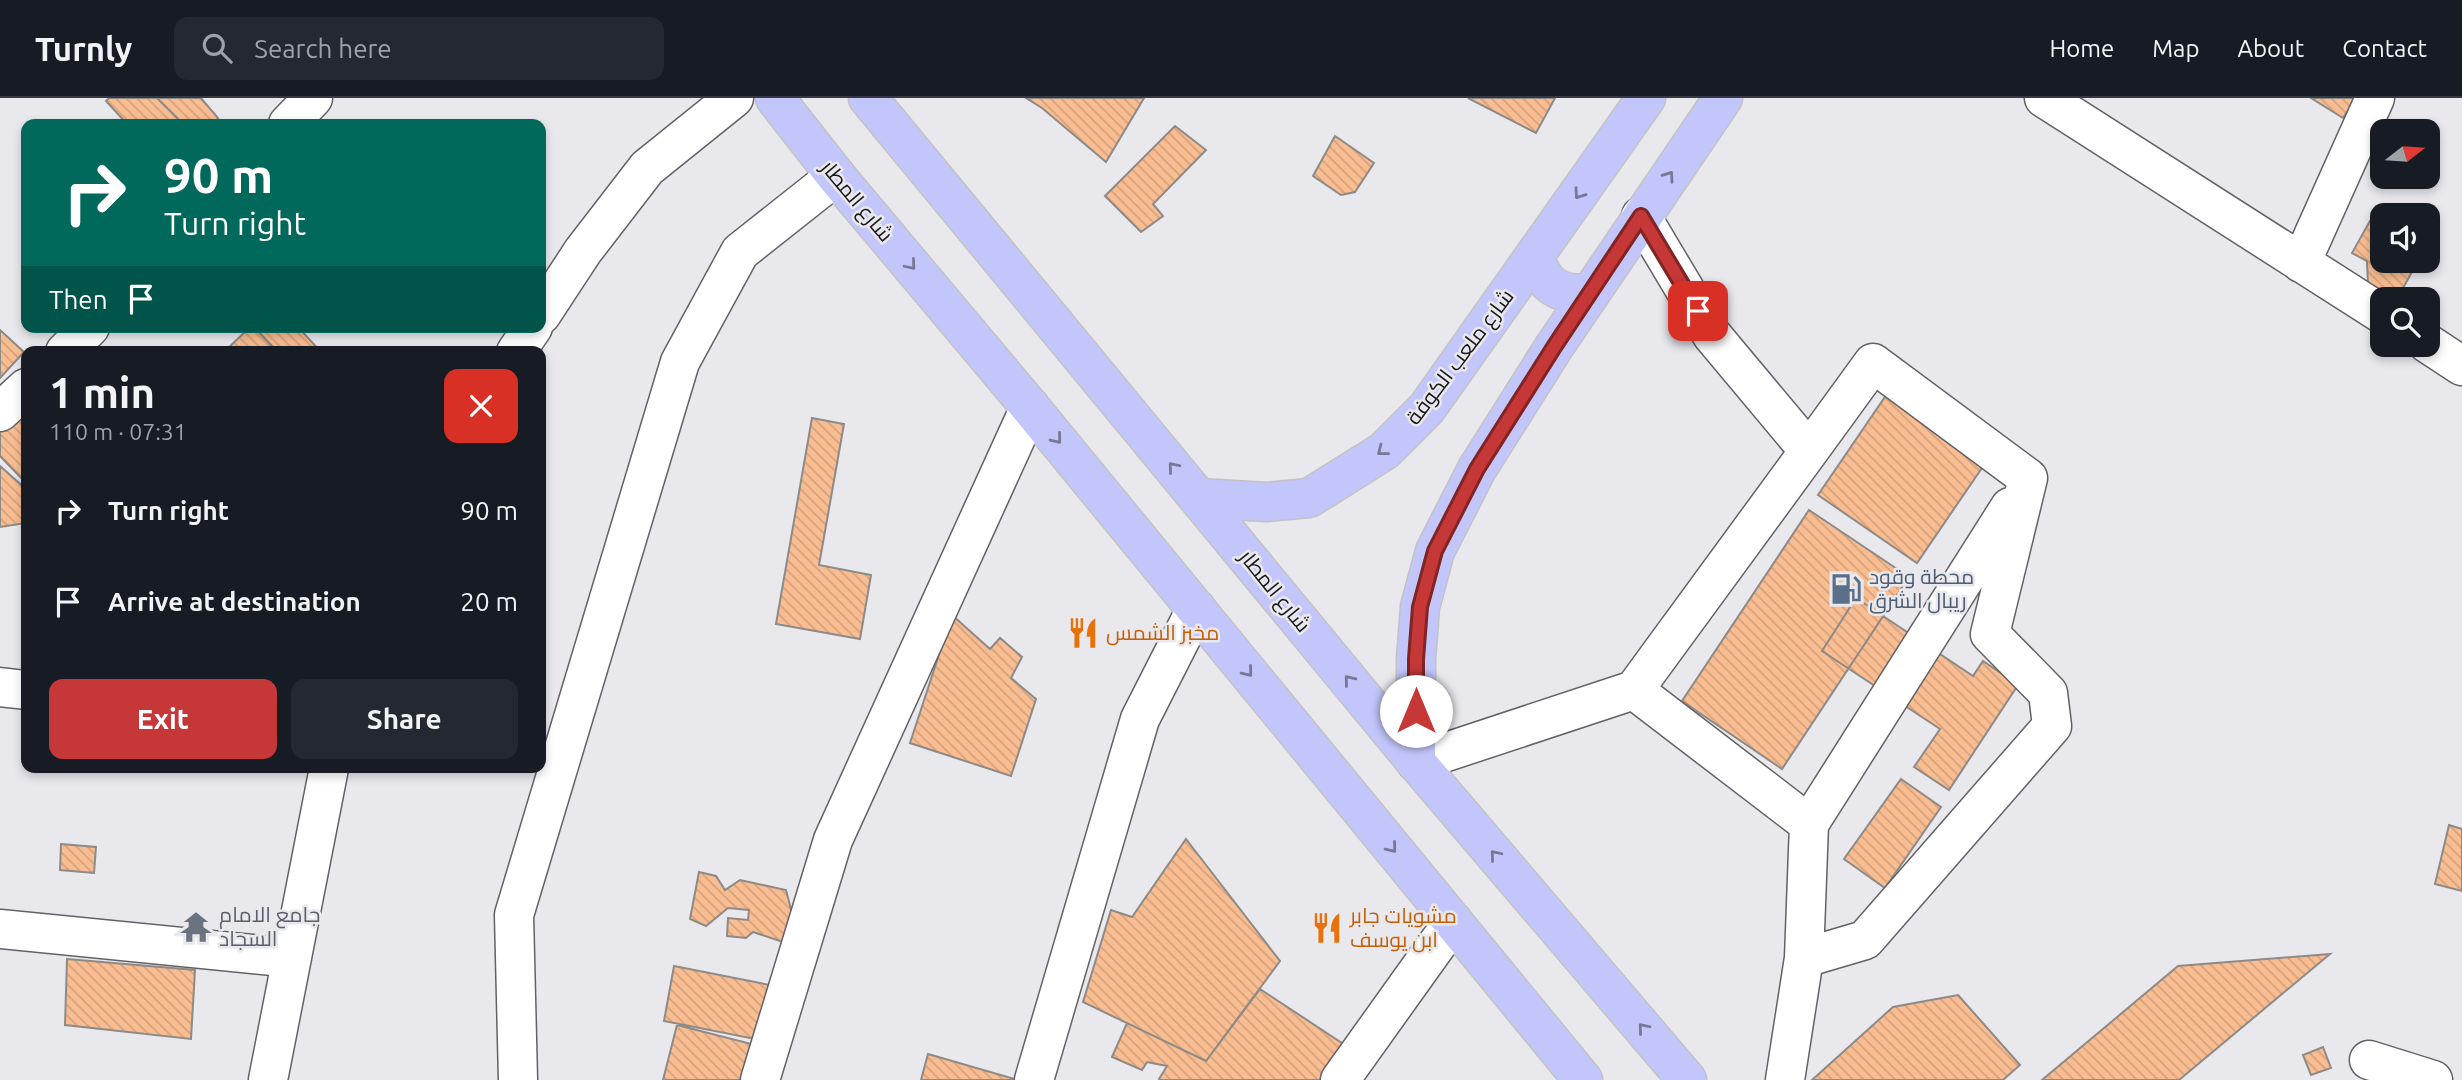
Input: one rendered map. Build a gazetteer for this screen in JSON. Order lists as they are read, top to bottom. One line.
{"streets":{"main road":["شارع المطار","شارع ملعب الكوفة"]},"crossings":[["شارع المطار","شارع ملعب الكوفة"]],"one_way":["شارع ملعب الكوفة"],"places":{"fuel station":["محطة وقود ريبال الشرق"],"restaurant":["مخبز الشمس","مشويات جابر ابن يوسف"],"temple":["جامع الامام السجاد"]},"north":"right","page":{"header":"Turnly","search":"Search here","nav":["Home","Map","About","Contact"],"turn":["90 m","Turn right"],"then":"Then","heading":["1 min","110 m · 07:31"],"list":[{"name":"Turn right","value":"90 m"},{"name":"Arrive at destination","value":"20 m"}],"buttons":["Exit","Share"]}}
